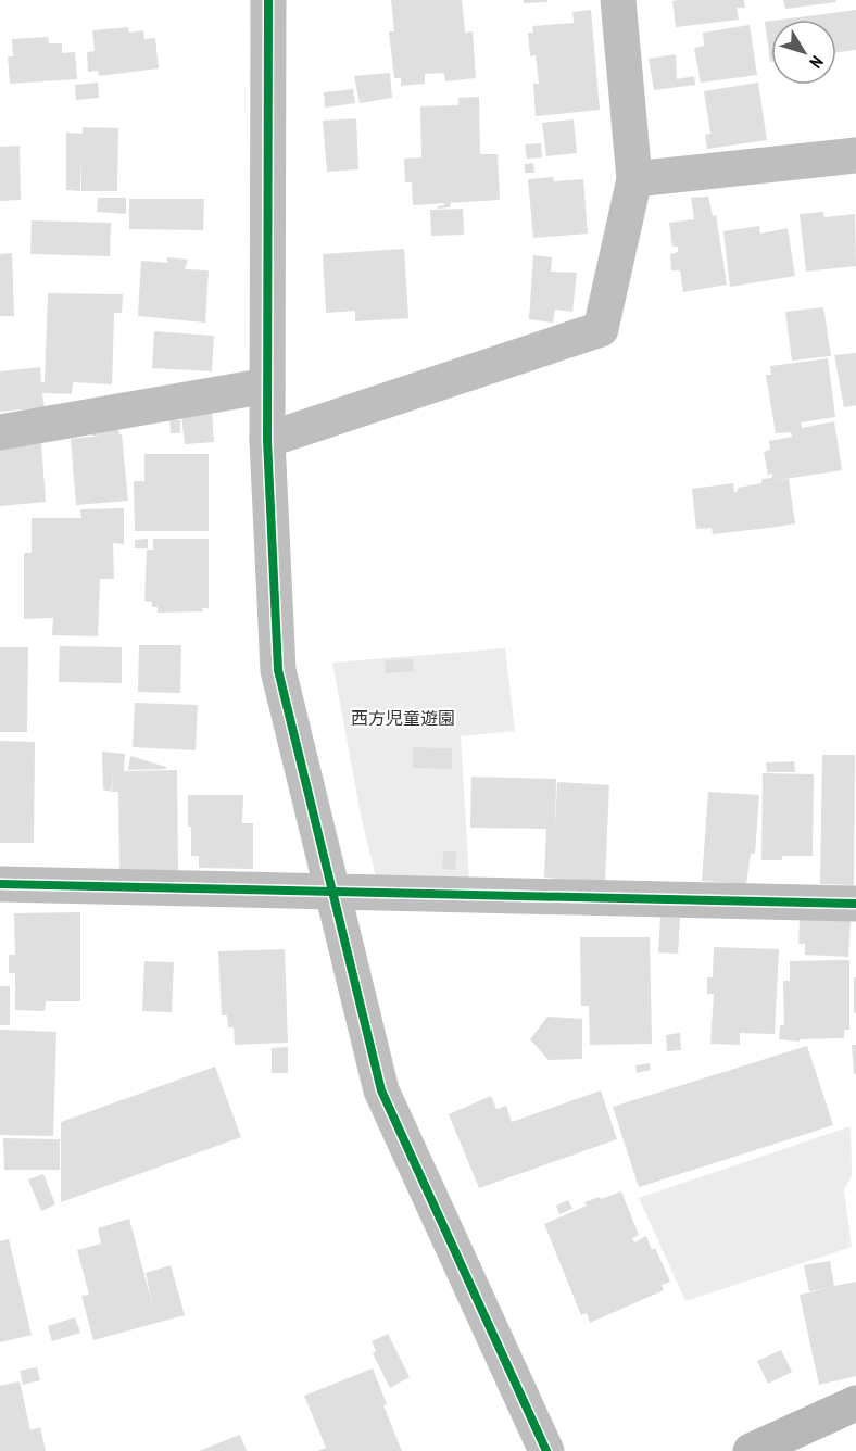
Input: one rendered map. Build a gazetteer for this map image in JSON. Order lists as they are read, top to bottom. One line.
{"parks":["西方児童遊園"],"north":"bottom right"}
